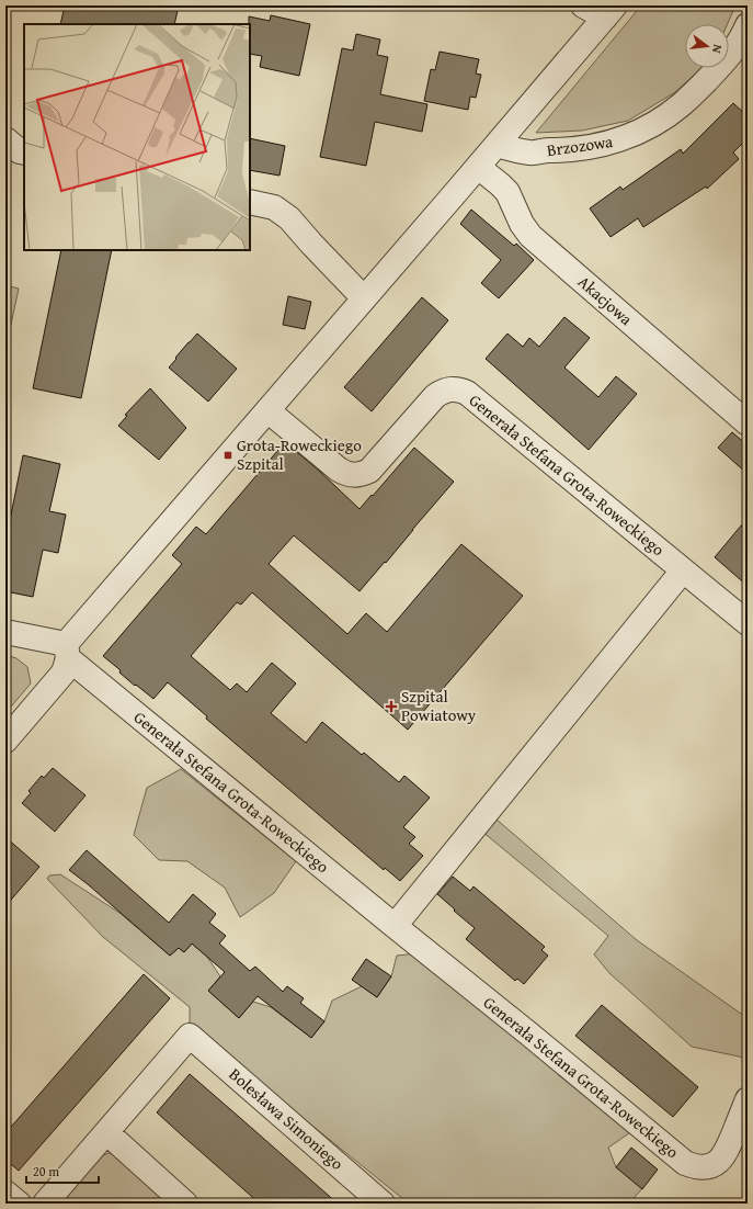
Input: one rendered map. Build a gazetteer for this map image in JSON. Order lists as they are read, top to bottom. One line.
{"streets":{"street":["Brzozowa","Akacjowa","Generała Stefana Grota-Roweckiego","Bolesława Simoniego"]},"places":{"transit":["Grota-Roweckiego Szpital"],"health":["Szpital Powiatowy"]},"scale_bar":"20 m","north":"right"}
